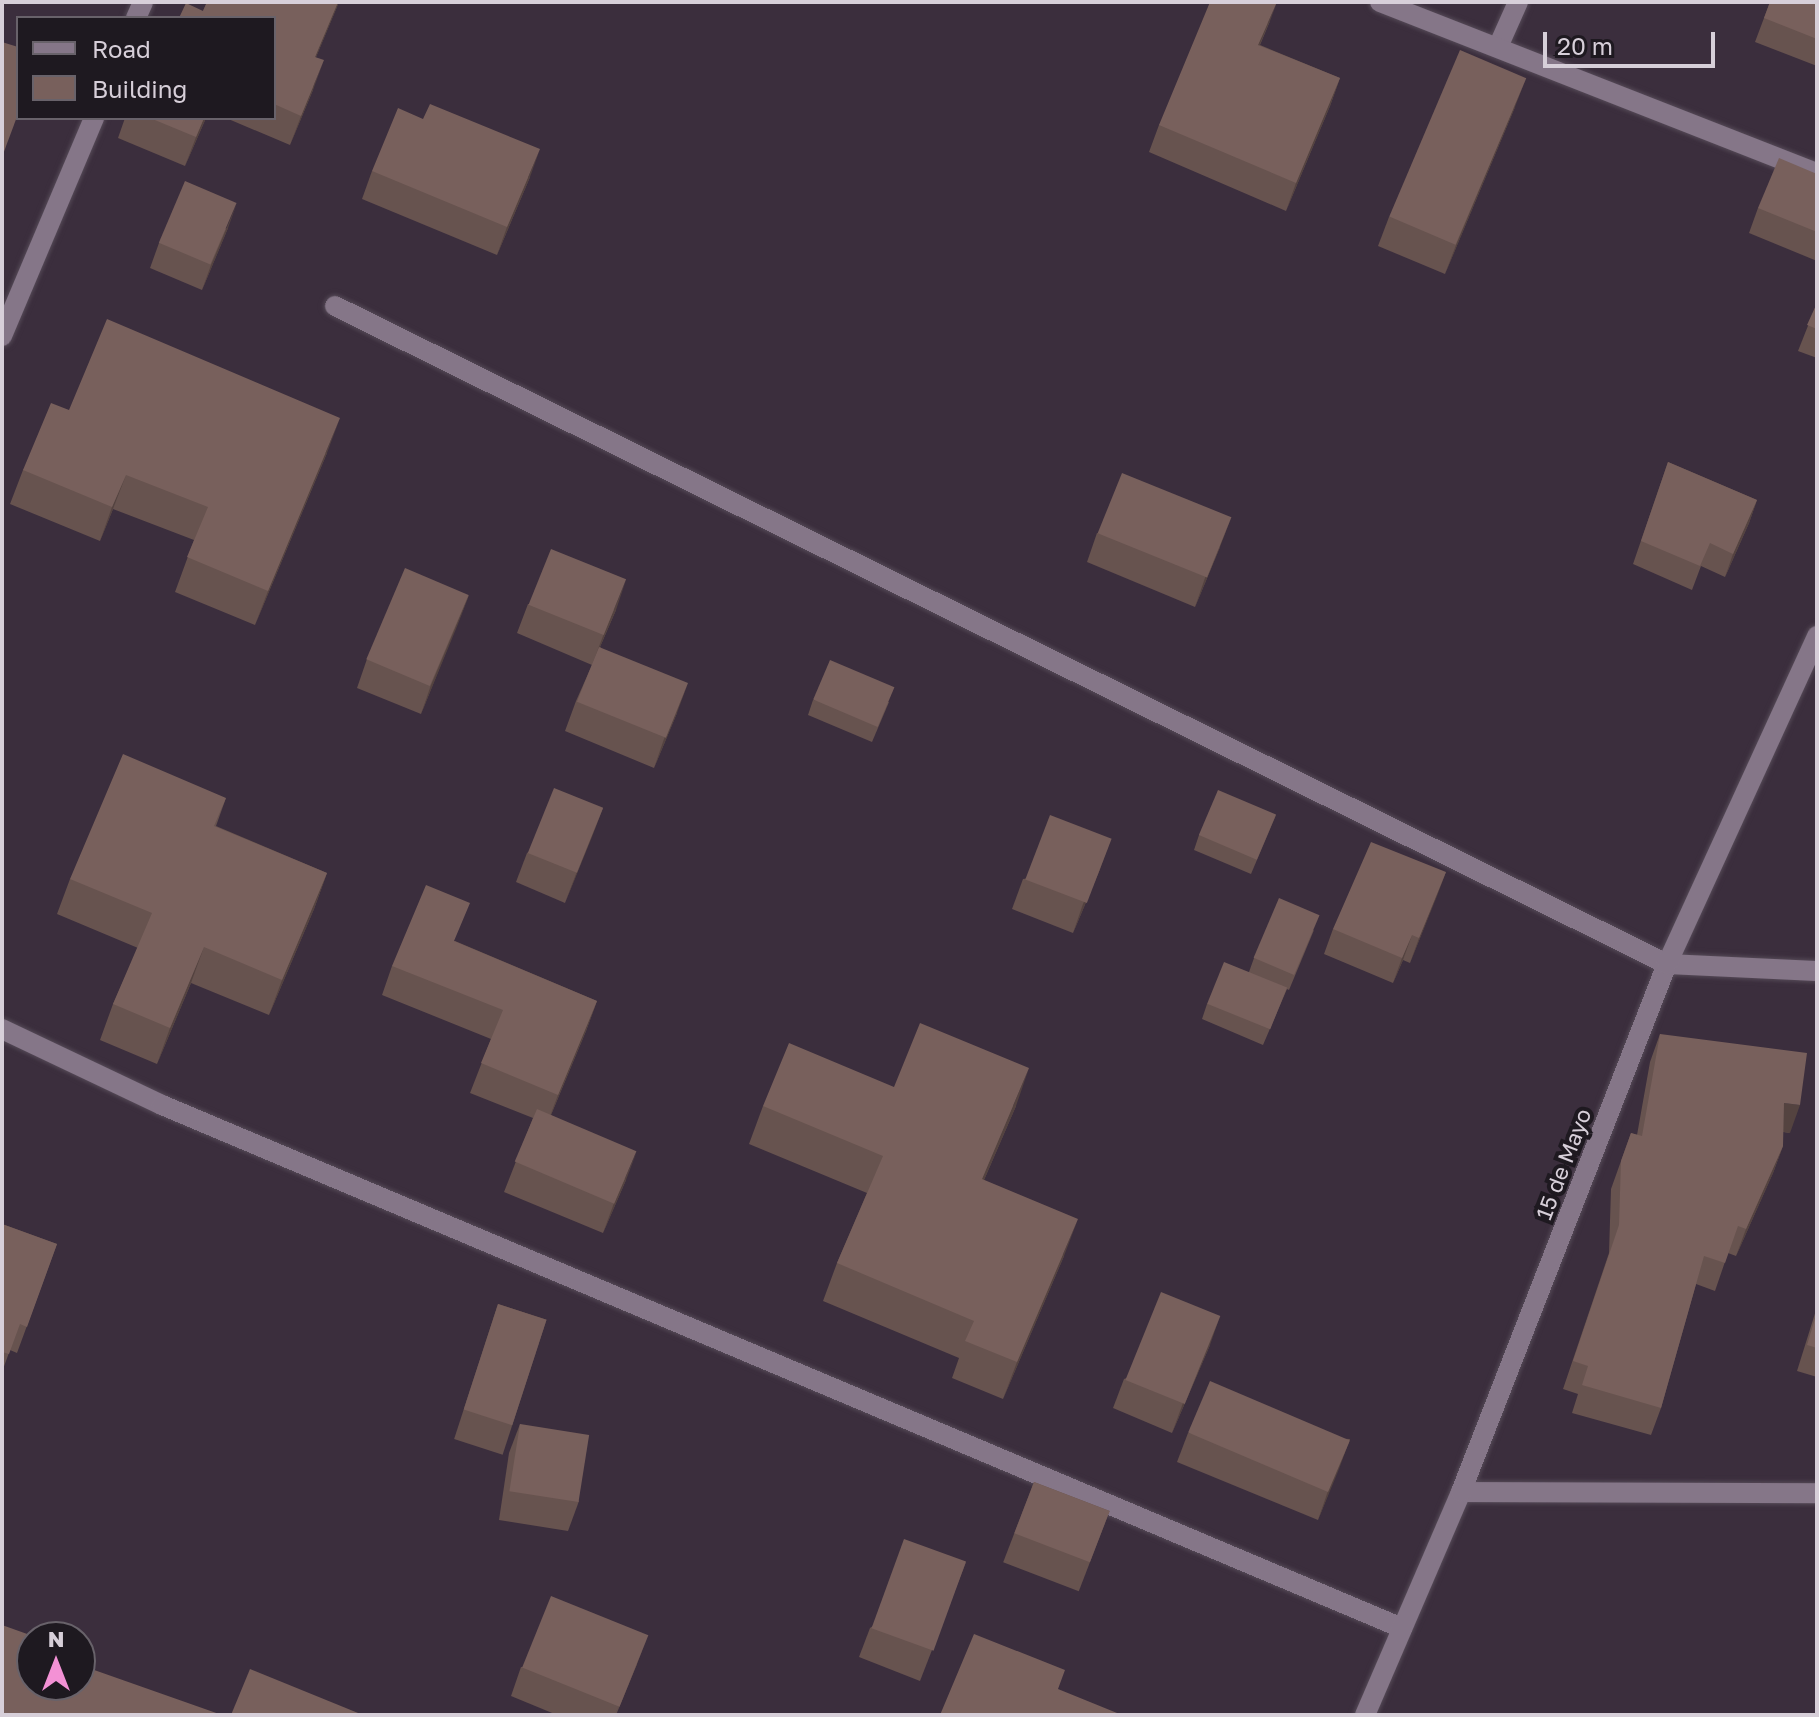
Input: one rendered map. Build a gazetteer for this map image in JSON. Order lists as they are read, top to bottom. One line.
{"streets":{"street":["15 de Mayo"]},"legend":["Road","Building"],"scale_bar":"20 m","north":"top"}
